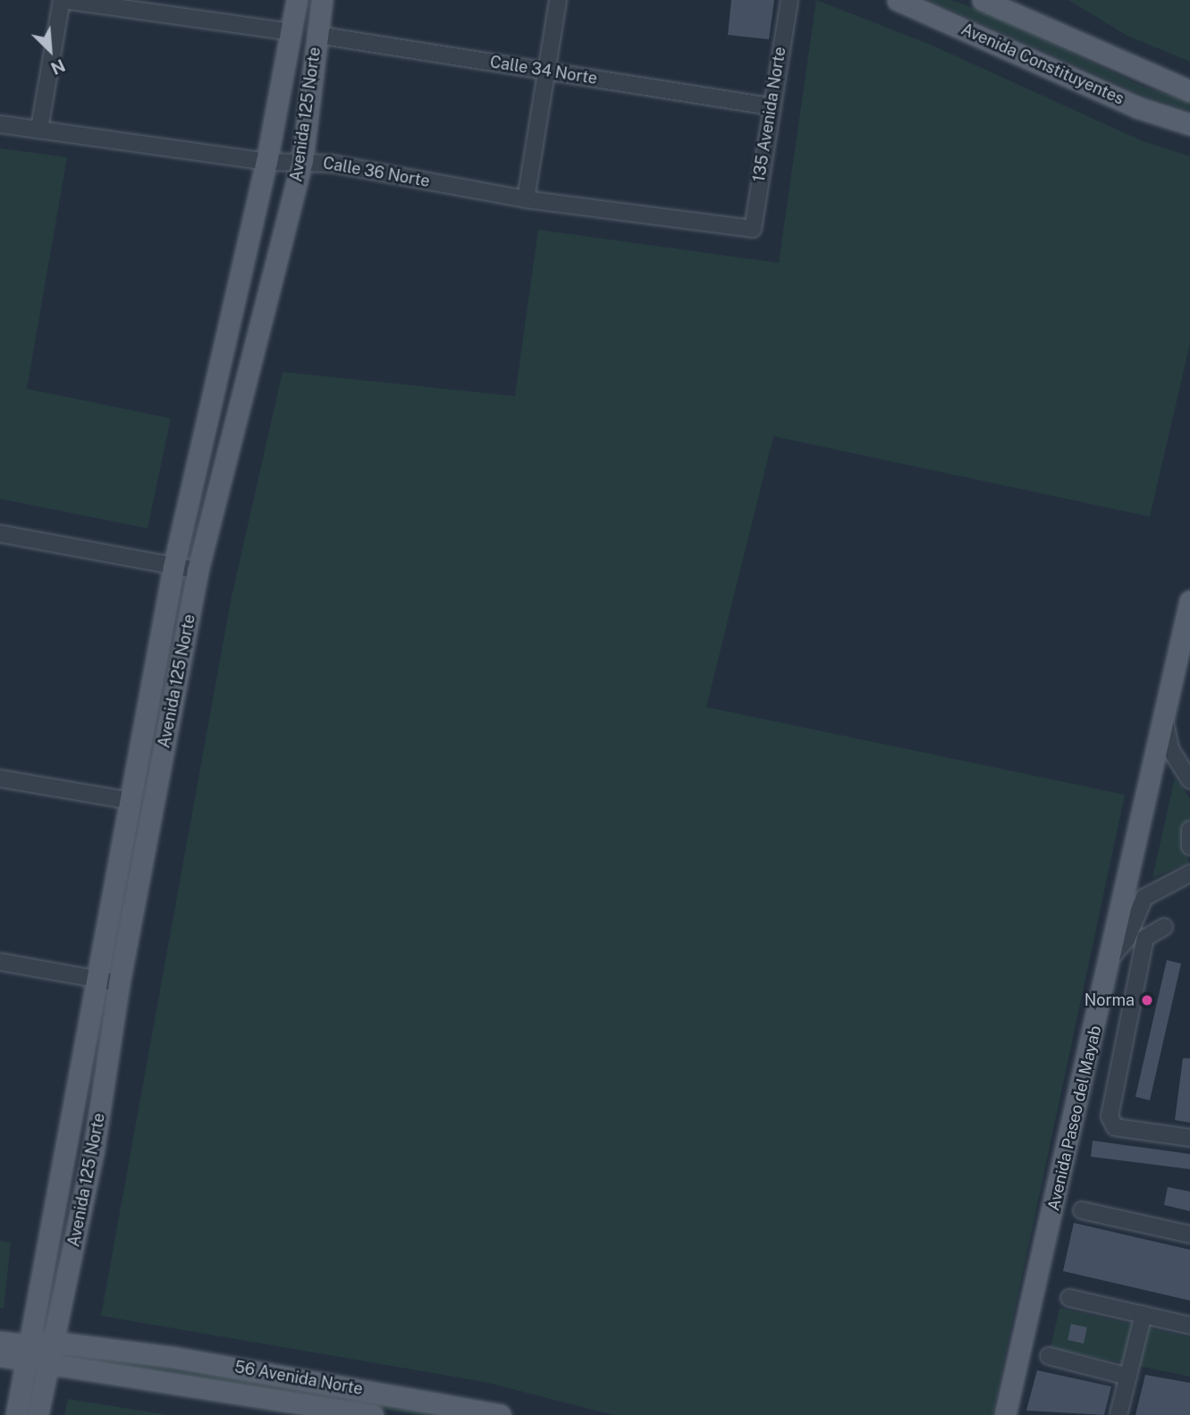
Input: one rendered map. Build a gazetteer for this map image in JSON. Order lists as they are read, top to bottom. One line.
{"streets":{"main road":["Avenida Constituyentes","Avenida 125 Norte","Avenida Paseo del Mayab","56 Avenida Norte"],"street":["Calle 34 Norte","135 Avenida Norte","Calle 36 Norte"]},"crossings":[["Calle 34 Norte","Avenida 125 Norte"],["Calle 34 Norte","135 Avenida Norte"],["Avenida 125 Norte","Calle 36 Norte"],["Avenida 125 Norte","56 Avenida Norte"],["135 Avenida Norte","Calle 36 Norte"]],"places":["Norma"],"north":"bottom right"}
